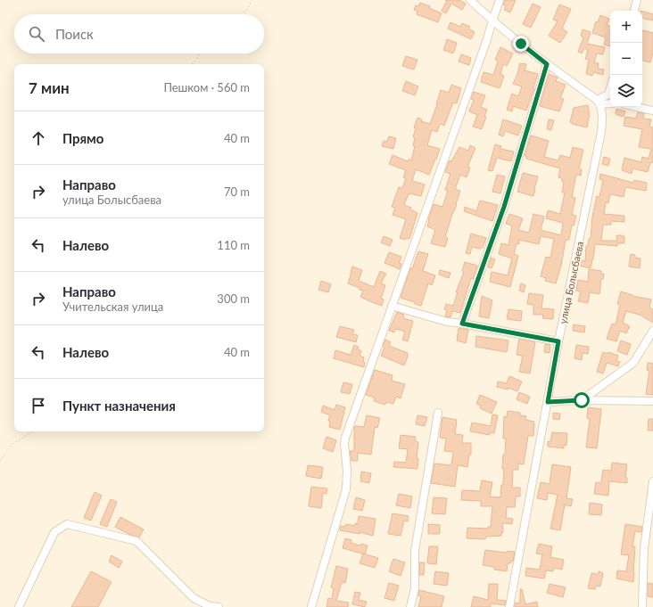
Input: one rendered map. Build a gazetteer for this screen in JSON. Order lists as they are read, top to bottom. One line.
{"streets":{"street":["улица Болысбаева"]},"page":{"map_buttons":["+","−"],"search":"Поиск","heading":["7 мин","Пешком · 560 m"],"list":[["Прямо","40 m"],["Направо","улица Болысбаева","70 m"],["Налево","110 m"],["Направо","Учительская улица","300 m"],["Налево","40 m"],"Пункт назначения"]}}
